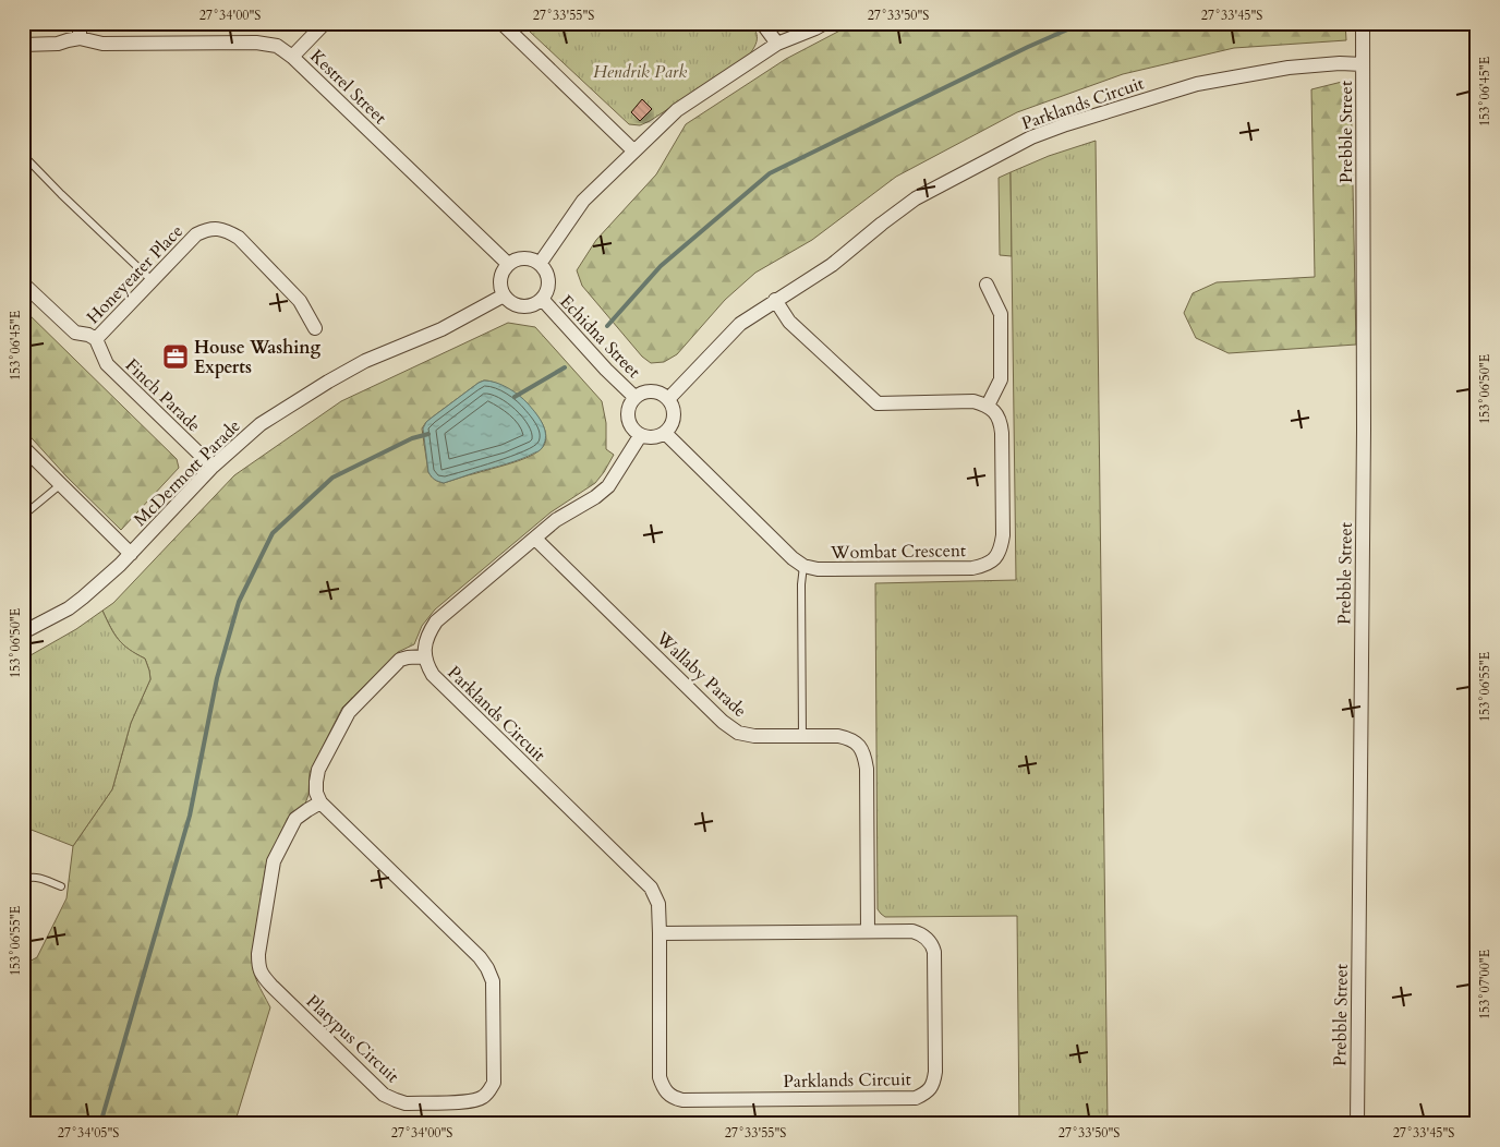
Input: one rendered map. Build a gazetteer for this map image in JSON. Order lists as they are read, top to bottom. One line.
{"streets":{"street":["Kestrel Street","Parklands Circuit","Prebble Street","Honeyeater Place","Echidna Street","Finch Parade","McDermott Parade","Wombat Crescent","Wallaby Parade","Platypus Circuit"]},"crossings":[["Kestrel Street","Echidna Street"],["Kestrel Street","McDermott Parade"],["Parklands Circuit","Prebble Street"],["Parklands Circuit","Echidna Street"],["Parklands Circuit","Wallaby Parade"],["Honeyeater Place","Finch Parade"],["Echidna Street","McDermott Parade"],["Finch Parade","McDermott Parade"]],"parks":["Hendrik Park"],"places":{"office":["House Washing Experts"]},"coordinates":["27°34'00\"S","27°33'55\"S","27°33'50\"S","27°33'45\"S","153°06'45\"E","153°06'50\"E","153°06'55\"E","153°07'00\"E","27°34'05\"S"]}
